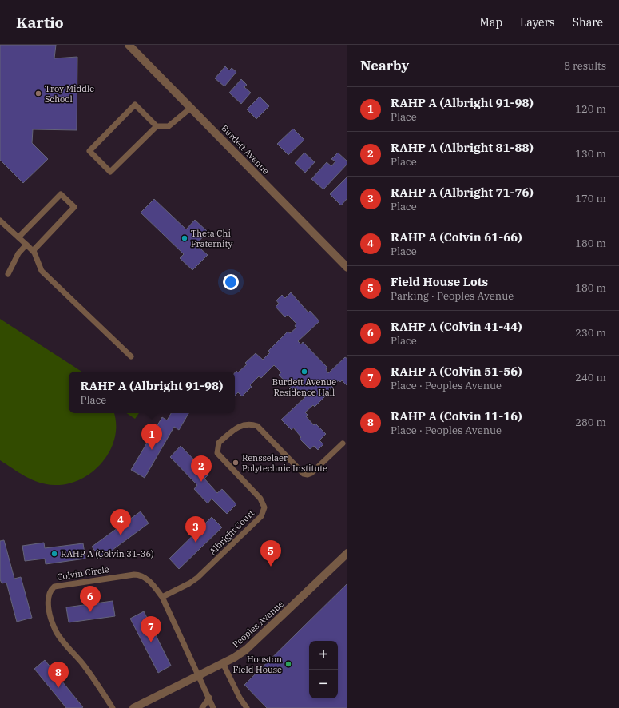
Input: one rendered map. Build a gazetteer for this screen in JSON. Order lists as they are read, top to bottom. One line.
{"streets":{"street":["Burdett Avenue","Peoples Avenue"],"lane":["Albright Court","Colvin Circle"]},"crossings":[["Albright Court","Colvin Circle"],["Colvin Circle","Peoples Avenue"]],"places":["Troy Middle School","Theta Chi Fraternity","Burdett Avenue Residence Hall","Rensselaer Polytechnic Institute","RAHP A (Colvin 31-36)","Houston Field House"],"page":{"header":"Kartio","nav":["Map","Layers","Share"],"heading":["Nearby","8 results"],"list":[{"mark":"1","name":"RAHP A (Albright 91-98)","note":"Place","value":"120 m"},{"mark":"2","name":"RAHP A (Albright 81-88)","note":"Place","value":"130 m"},{"mark":"3","name":"RAHP A (Albright 71-76)","note":"Place","value":"170 m"},{"mark":"4","name":"RAHP A (Colvin 61-66)","note":"Place","value":"180 m"},{"mark":"5","name":"Field House Lots","note":"Parking · Peoples Avenue","value":"180 m"},{"mark":"6","name":"RAHP A (Colvin 41-44)","note":"Place","value":"230 m"},{"mark":"7","name":"RAHP A (Colvin 51-56)","note":"Place · Peoples Avenue","value":"240 m"},{"mark":"8","name":"RAHP A (Colvin 11-16)","note":"Place · Peoples Avenue","value":"280 m"}],"popup":["RAHP A (Albright 91-98)","Place"],"pins":["1","2","4","3","5","6","7","8"],"map_buttons":["+","−"]}}
